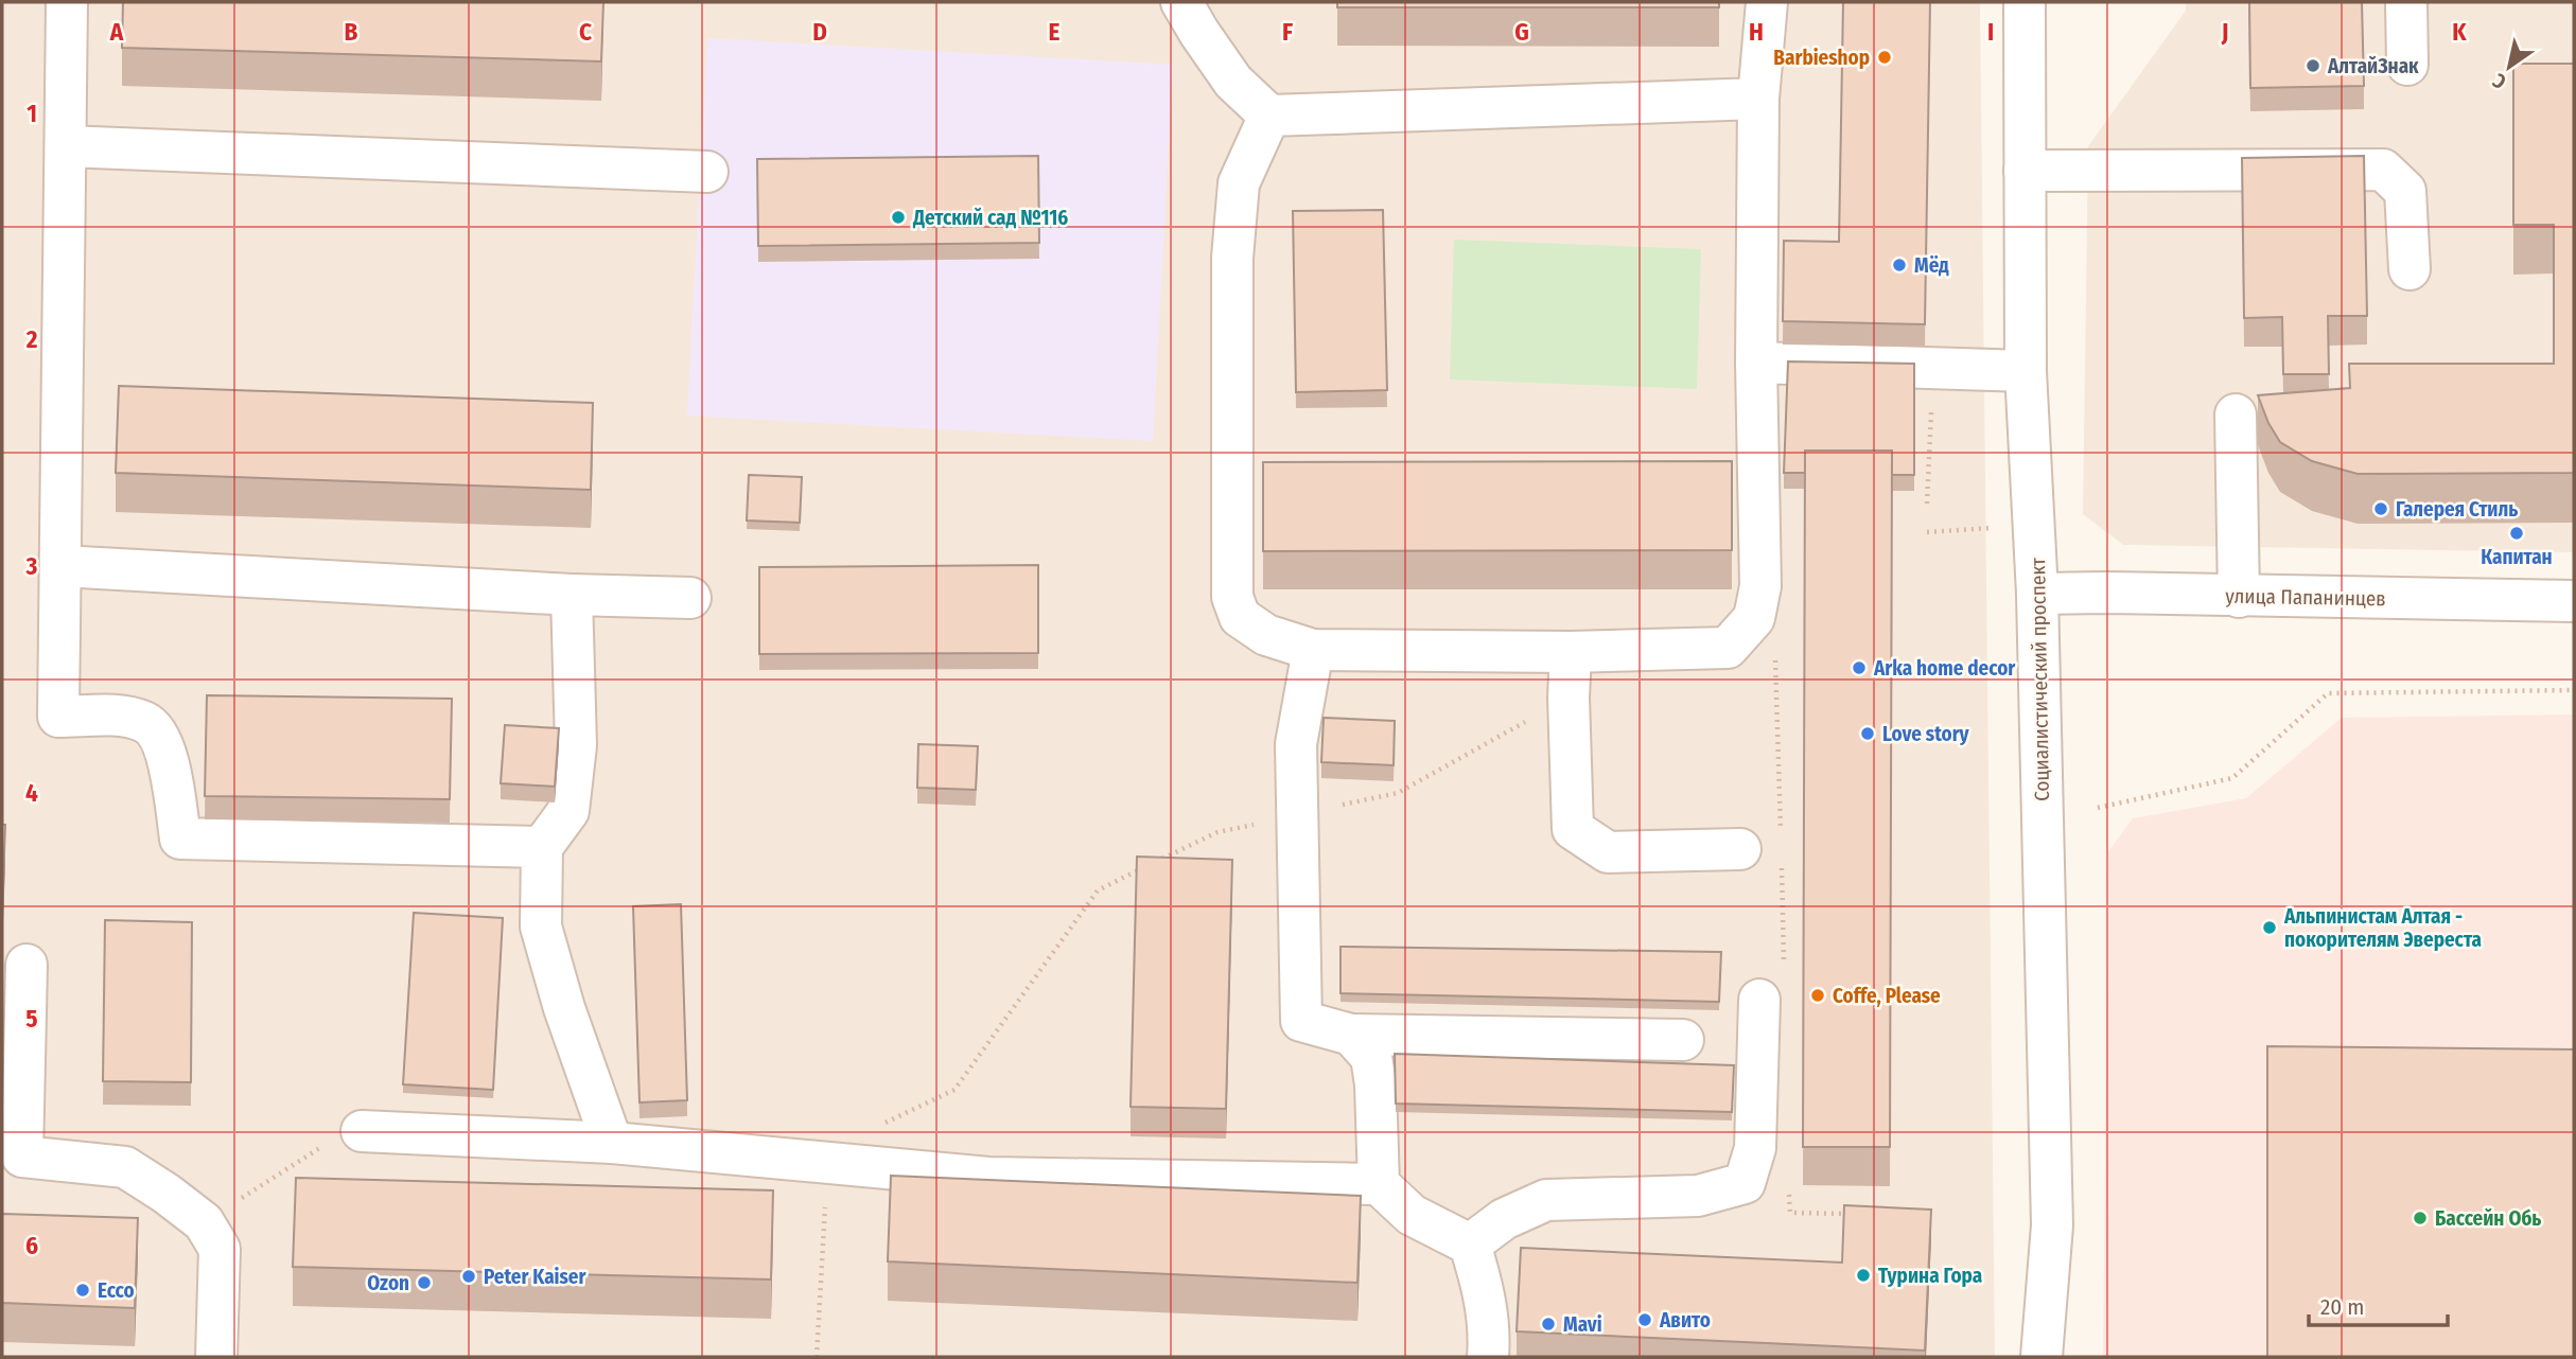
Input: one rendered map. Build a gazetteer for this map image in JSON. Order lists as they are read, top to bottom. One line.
{"streets":{"street":["улица Папанинцев","Социалистический проспект"]},"crossings":[["улица Папанинцев","Социалистический проспект"]],"places":["Barbieshop","АлтайЗнак","Детский сад №116","Мёд","Галерея Стиль","Капитан","Arka home decor","Love story","Альпинистам Алтая - покорителям Эвереста","Coffe, Please","Бассейн Обь","Турина Гора","Peter Kaiser","Ozon","Ecco","Авито","Mavi"],"scale_bar":"20 m","north":"bottom left","grid":{"columns":["A","B","C","D","E","F","G","H","I","J","K"],"rows":["1","2","3","4","5","6"]}}
